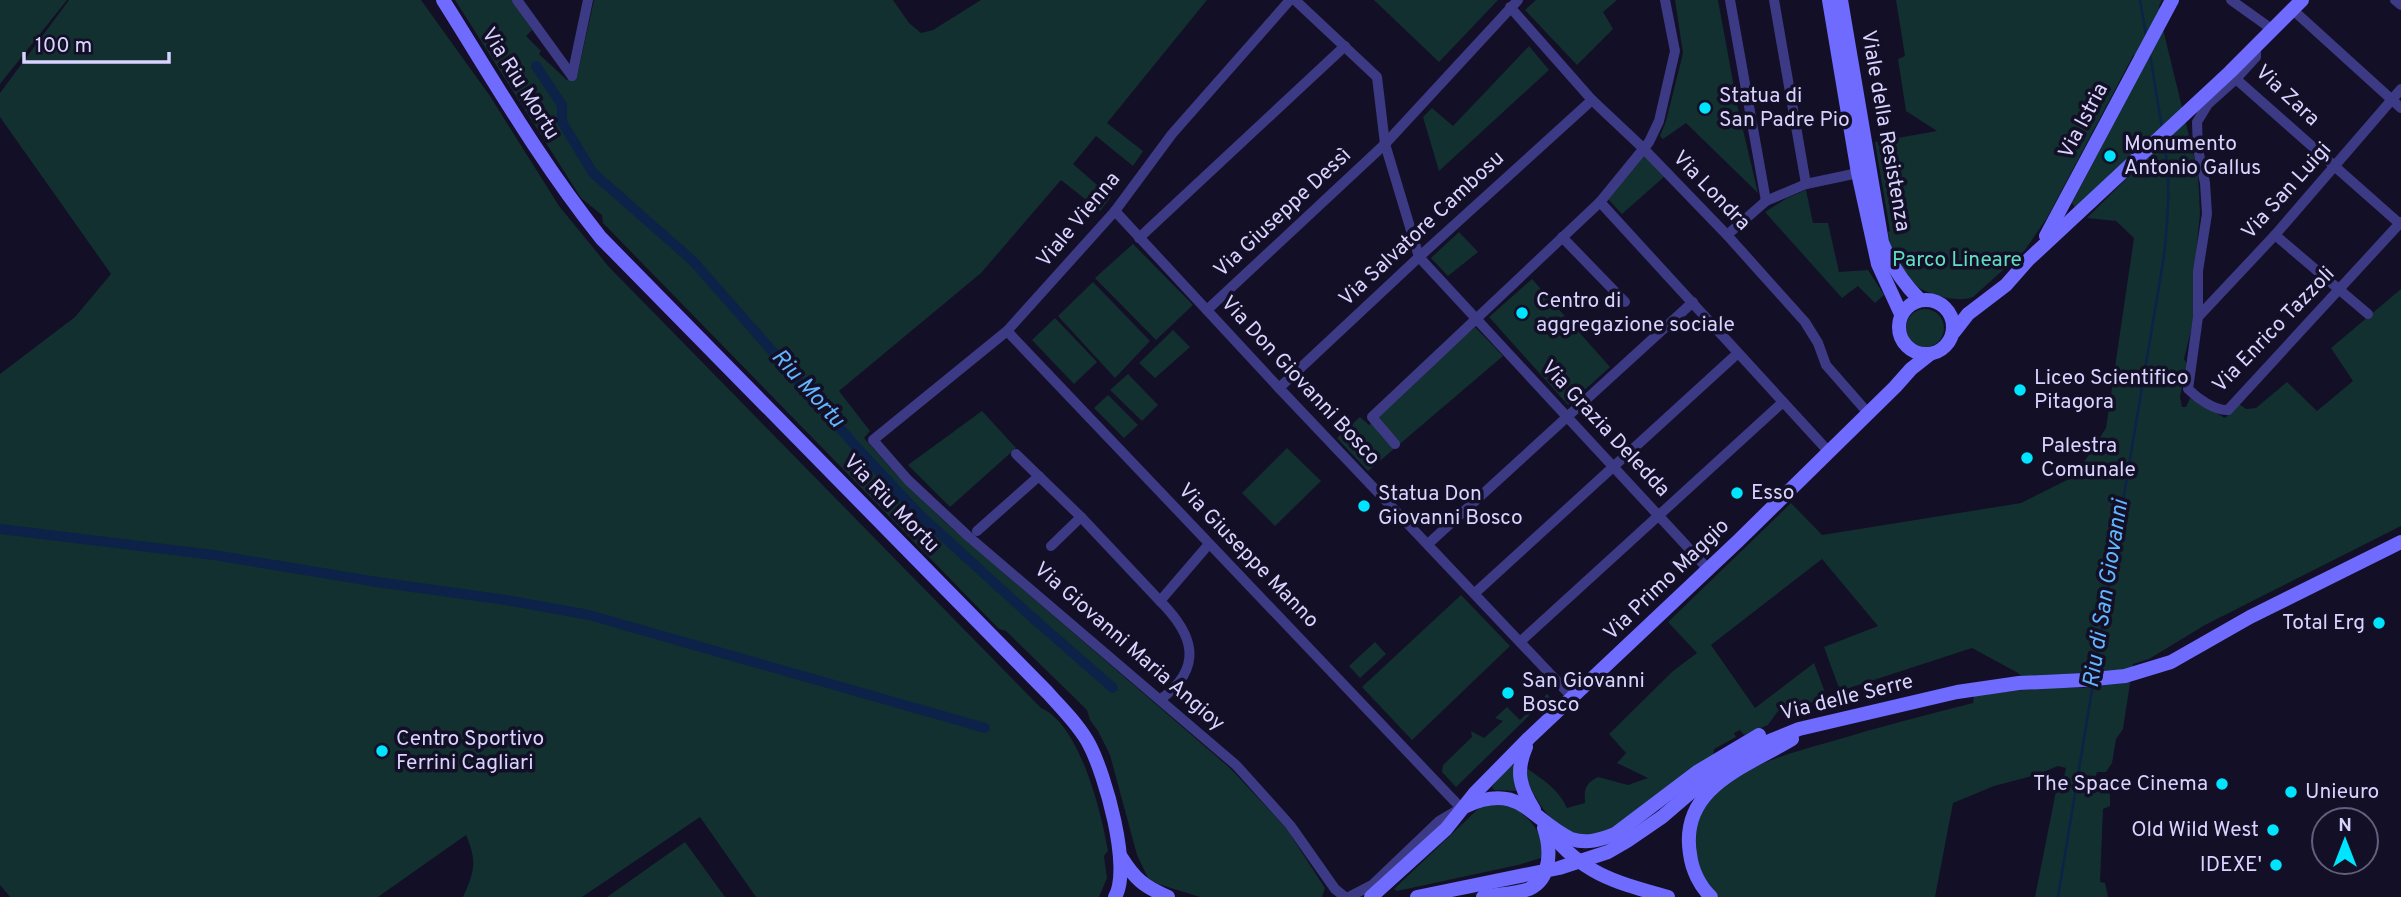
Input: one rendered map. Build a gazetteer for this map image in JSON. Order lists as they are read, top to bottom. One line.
{"streets":{"main road":["Via Riu Mortu","Via Istria","Viale della Resistenza","Via Primo Maggio","Via delle Serre"],"street":["Via Zara","Via Londra","Via San Luigi","Via Giuseppe Dessì","Viale Vienna","Via Salvatore Cambosu","Via Enrico Tazzoli","Via Don Giovanni Bosco","Via Grazia Deledda","Via Giuseppe Manno","Via Giovanni Maria Angioy"]},"crossings":[["Via Zara","Via San Luigi"],["Via Zara","Via Enrico Tazzoli"],["Viale della Resistenza","Via Primo Maggio"],["Via Londra","Via Giuseppe Dessì"],["Via Londra","Via Salvatore Cambosu"],["Via Londra","Via Primo Maggio"],["Via San Luigi","Via Enrico Tazzoli"],["Via Giuseppe Dessì","Via Don Giovanni Bosco"],["Via Giuseppe Dessì","Via Grazia Deledda"],["Viale Vienna","Via Don Giovanni Bosco"],["Viale Vienna","Via Grazia Deledda"],["Viale Vienna","Via Giuseppe Manno"],["Viale Vienna","Via Giovanni Maria Angioy"],["Via Salvatore Cambosu","Via Don Giovanni Bosco"],["Via Salvatore Cambosu","Via Grazia Deledda"],["Via Don Giovanni Bosco","Via Primo Maggio"],["Via Grazia Deledda","Via Primo Maggio"],["Via Giuseppe Manno","Via Primo Maggio"],["Via Giuseppe Manno","Via Giovanni Maria Angioy"],["Via Primo Maggio","Via Giovanni Maria Angioy"]],"water":["Riu Mortu","Riu di San Giovanni"],"parks":["Parco Lineare"],"places":["Statua di San Padre Pio","Monumento Antonio Gallus","Centro di aggregazione sociale","Liceo Scientifico Pitagora","Palestra Comunale","Esso","Statua Don Giovanni Bosco","Total Erg","San Giovanni Bosco","Centro Sportivo Ferrini Cagliari","The Space Cinema","Unieuro","Old Wild West","IDEXE'"],"scale_bar":"100 m","north":"top"}
